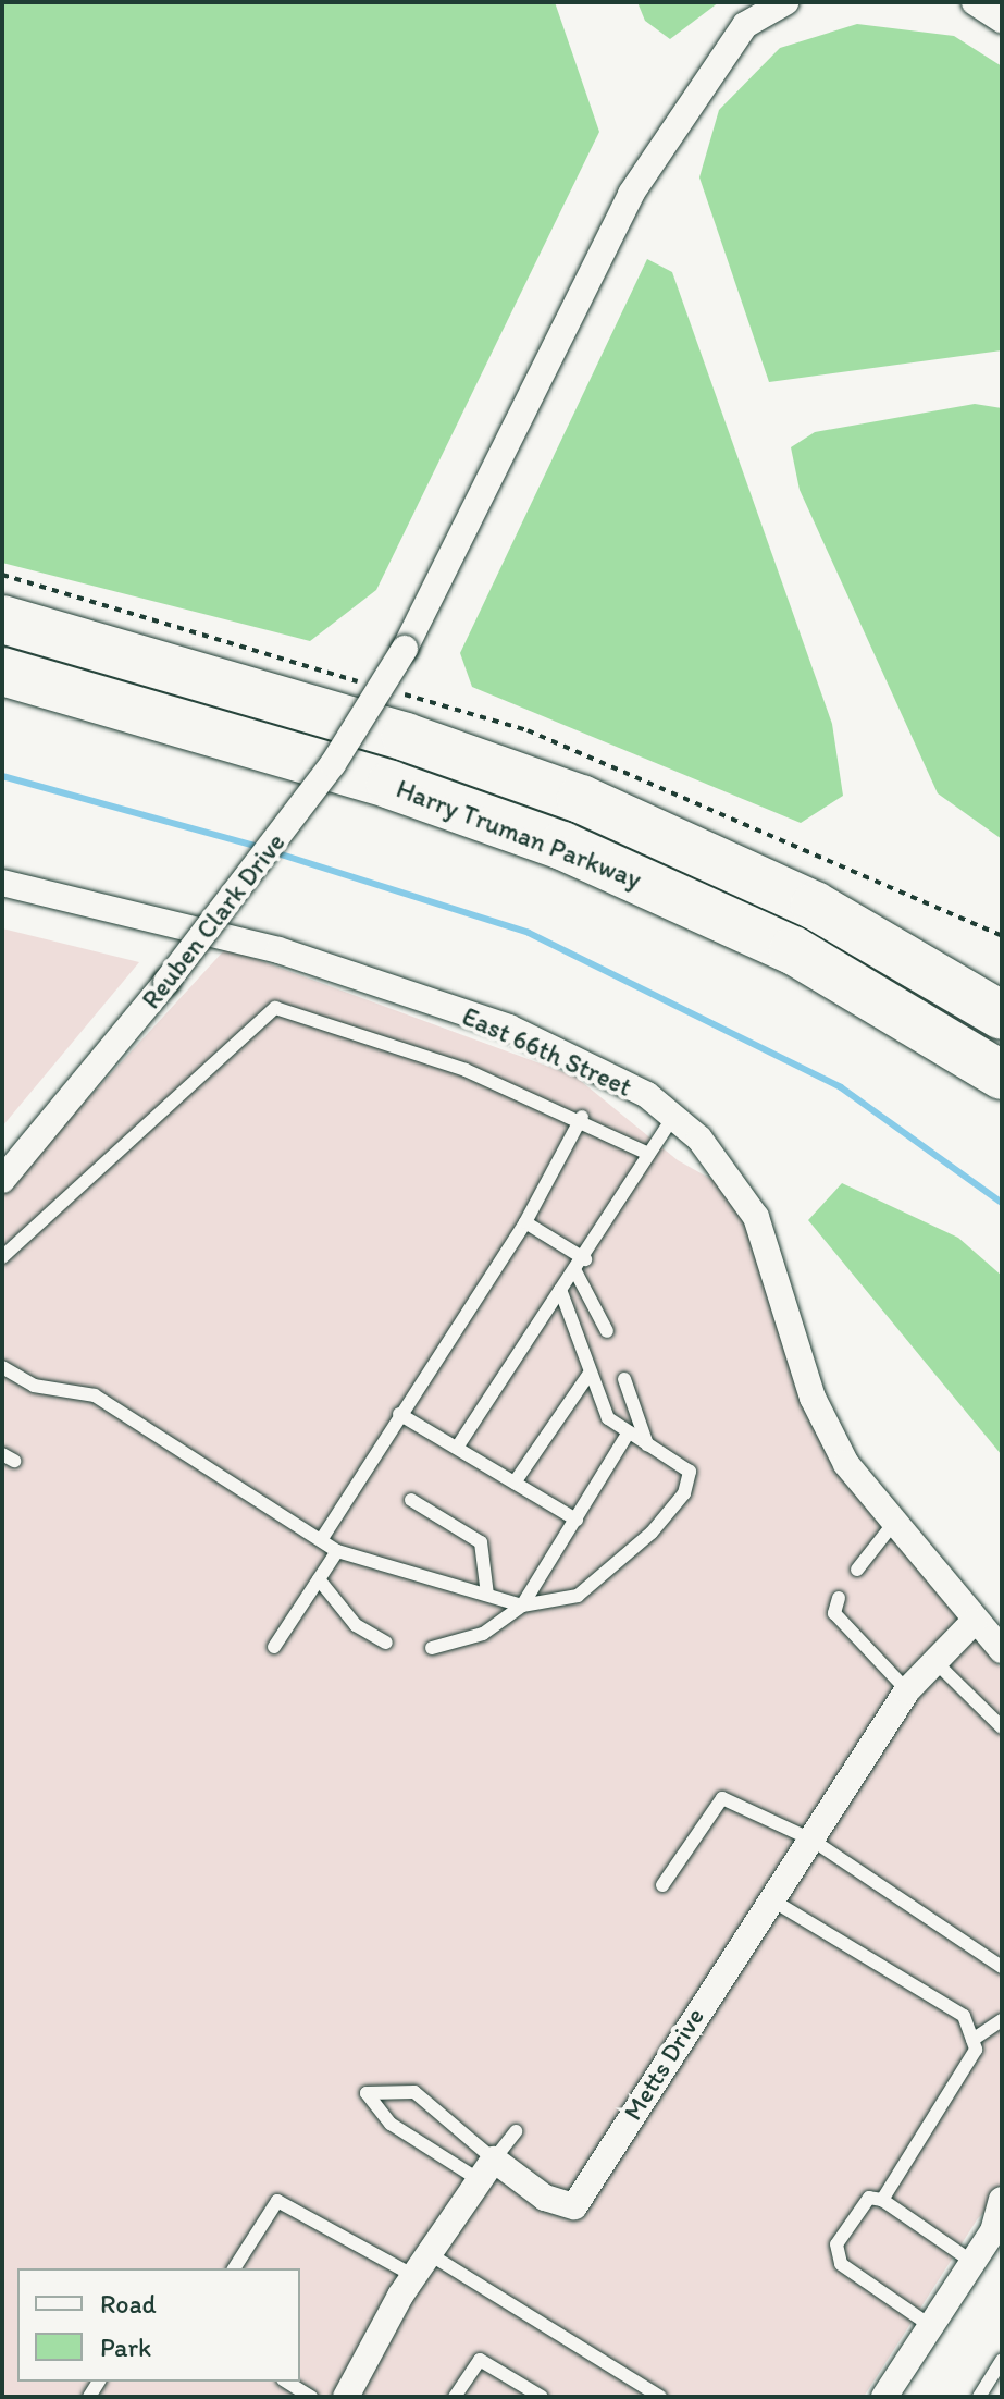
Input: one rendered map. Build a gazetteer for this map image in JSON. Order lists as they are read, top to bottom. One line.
{"streets":{"highway":["Harry Truman Parkway"],"street":["Reuben Clark Drive","East 66th Street","Metts Drive"]},"crossings":[["East 66th Street","Metts Drive"]],"legend":["Road","Park"]}
